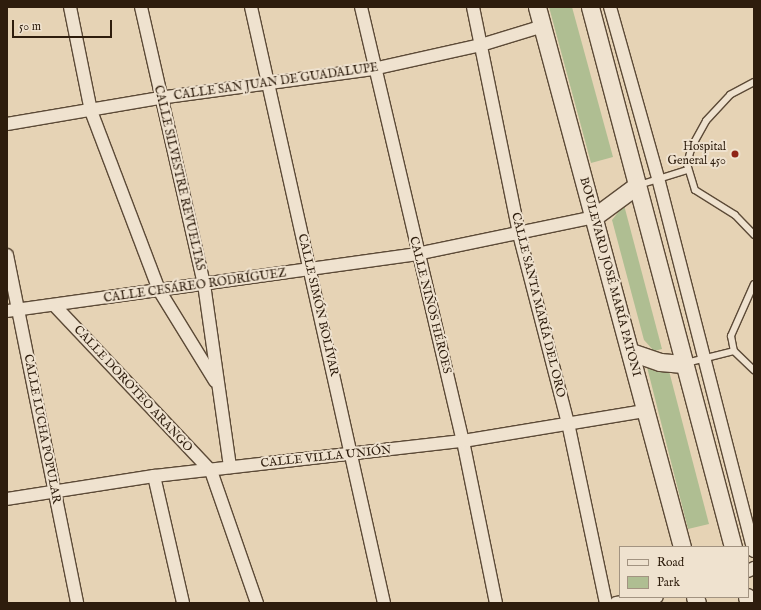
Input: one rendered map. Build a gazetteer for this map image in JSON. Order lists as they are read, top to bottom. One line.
{"streets":{"main road":["BOULEVARD JOSÉ MARÍA PATONI"],"street":["CALLE SAN JUAN DE GUADALUPE","CALLE SILVESTRE REVUELTAS","CALLE CESÁREO RODRÍGUEZ","CALLE SIMÓN BOLÍVAR","CALLE NIÑOS HÉROES","CALLE SANTA MARÍA DEL ORO","CALLE DOROTEO ARANGO","CALLE LUCHA POPULAR","CALLE VILLA UNIÓN"]},"crossings":[["CALLE SAN JUAN DE GUADALUPE","CALLE SILVESTRE REVUELTAS"],["CALLE SAN JUAN DE GUADALUPE","BOULEVARD JOSÉ MARÍA PATONI"],["CALLE SAN JUAN DE GUADALUPE","CALLE SIMÓN BOLÍVAR"],["CALLE SAN JUAN DE GUADALUPE","CALLE NIÑOS HÉROES"],["CALLE SAN JUAN DE GUADALUPE","CALLE SANTA MARÍA DEL ORO"],["CALLE SILVESTRE REVUELTAS","CALLE CESÁREO RODRÍGUEZ"],["CALLE SILVESTRE REVUELTAS","CALLE VILLA UNIÓN"],["BOULEVARD JOSÉ MARÍA PATONI","CALLE CESÁREO RODRÍGUEZ"],["BOULEVARD JOSÉ MARÍA PATONI","CALLE VILLA UNIÓN"],["CALLE CESÁREO RODRÍGUEZ","CALLE SIMÓN BOLÍVAR"],["CALLE CESÁREO RODRÍGUEZ","CALLE NIÑOS HÉROES"],["CALLE CESÁREO RODRÍGUEZ","CALLE SANTA MARÍA DEL ORO"],["CALLE CESÁREO RODRÍGUEZ","CALLE DOROTEO ARANGO"],["CALLE CESÁREO RODRÍGUEZ","CALLE LUCHA POPULAR"],["CALLE SIMÓN BOLÍVAR","CALLE VILLA UNIÓN"],["CALLE NIÑOS HÉROES","CALLE VILLA UNIÓN"],["CALLE SANTA MARÍA DEL ORO","CALLE VILLA UNIÓN"],["CALLE DOROTEO ARANGO","CALLE VILLA UNIÓN"],["CALLE LUCHA POPULAR","CALLE VILLA UNIÓN"]],"places":["Hospital General 450"],"legend":["Road","Park"],"scale_bar":"50 m"}
